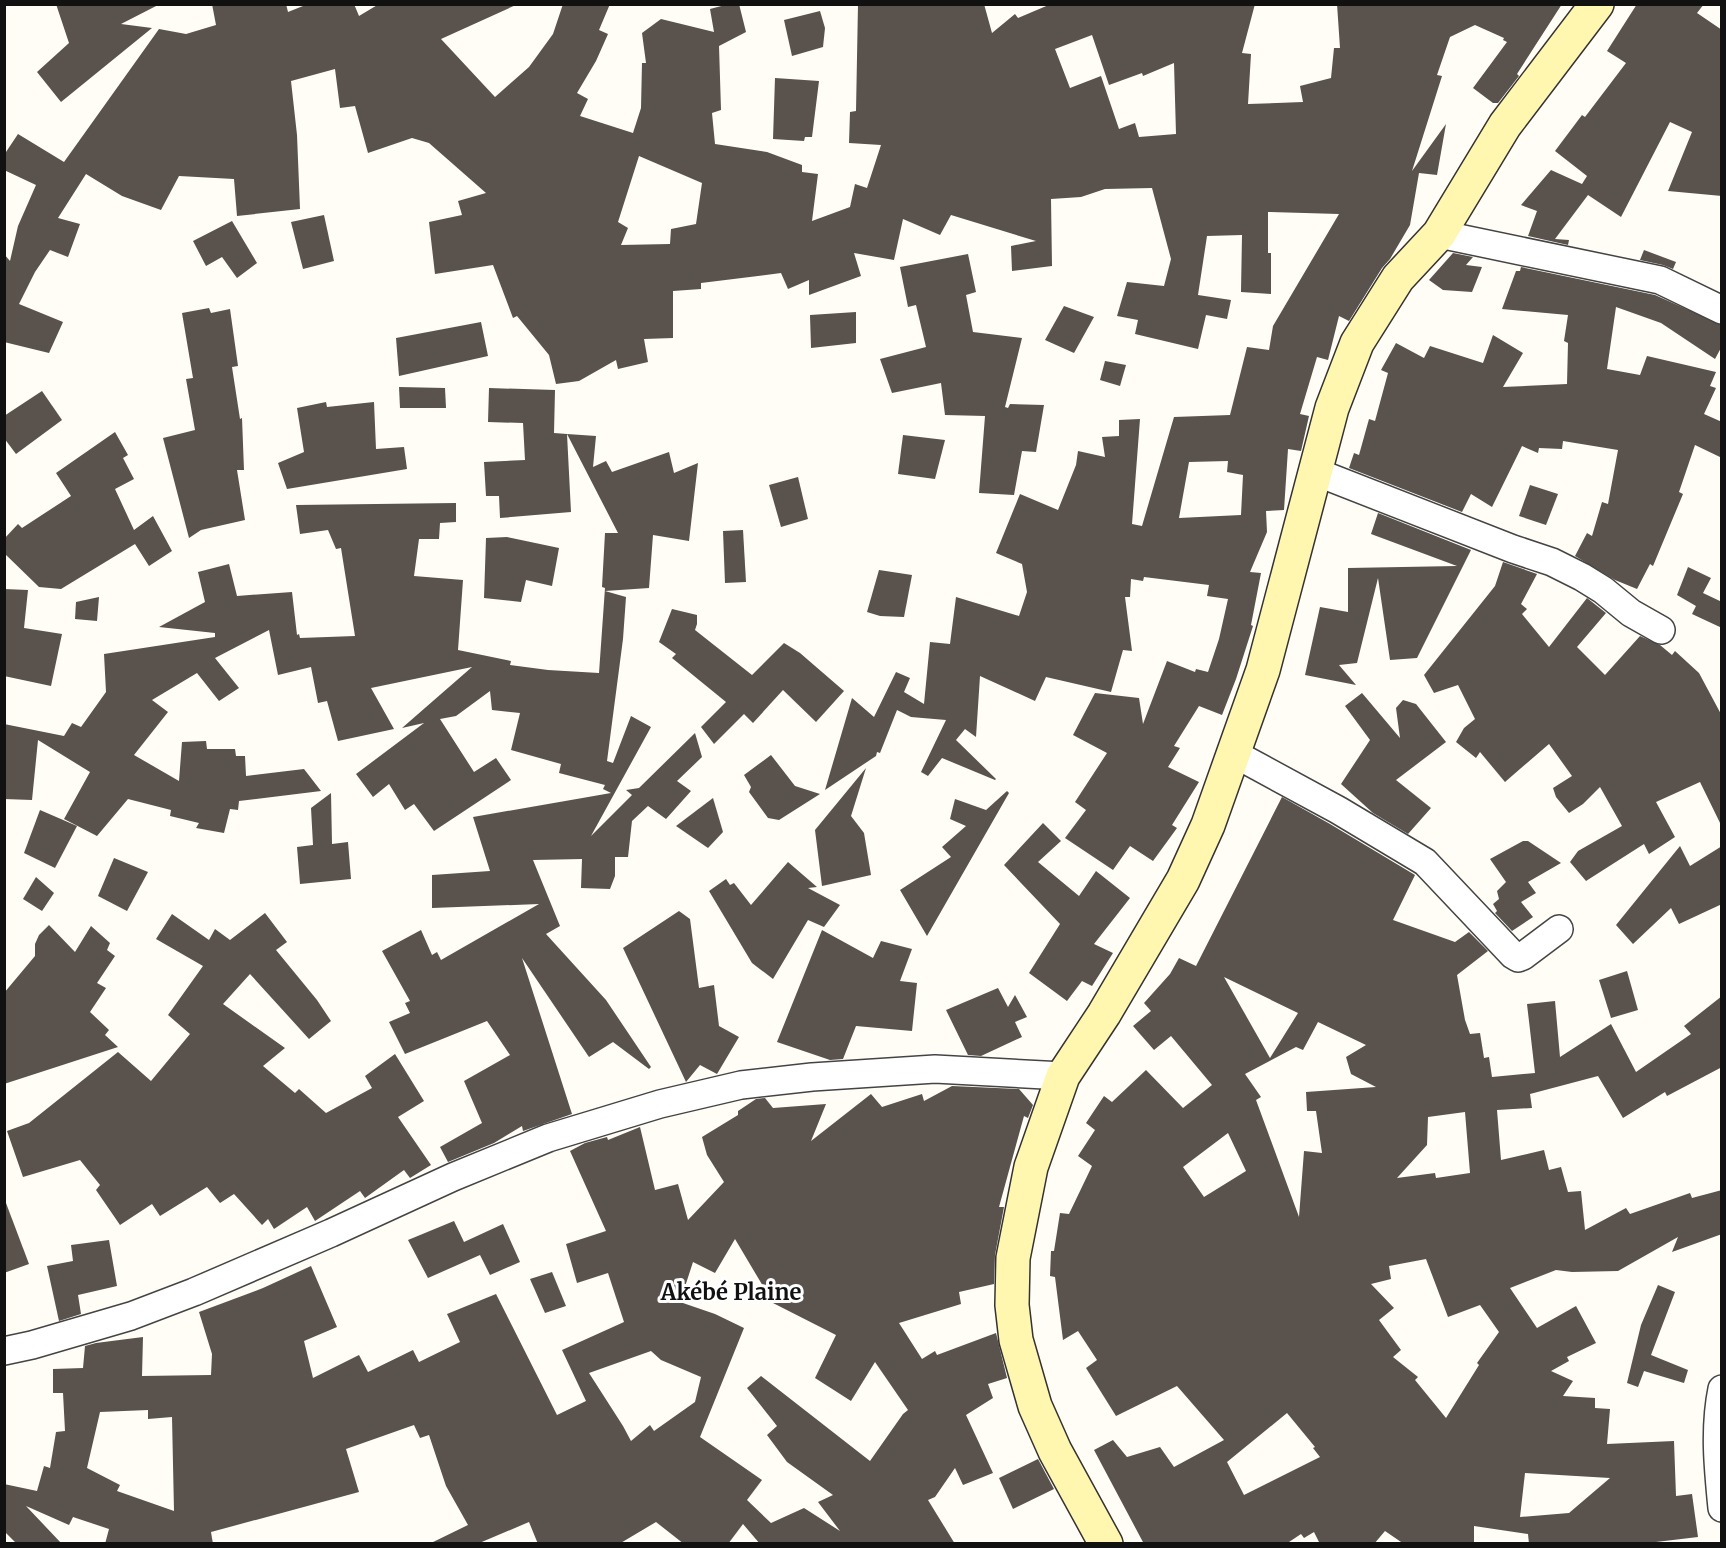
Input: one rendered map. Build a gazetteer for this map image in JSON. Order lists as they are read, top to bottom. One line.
{"districts":["Akébé Plaine"]}
